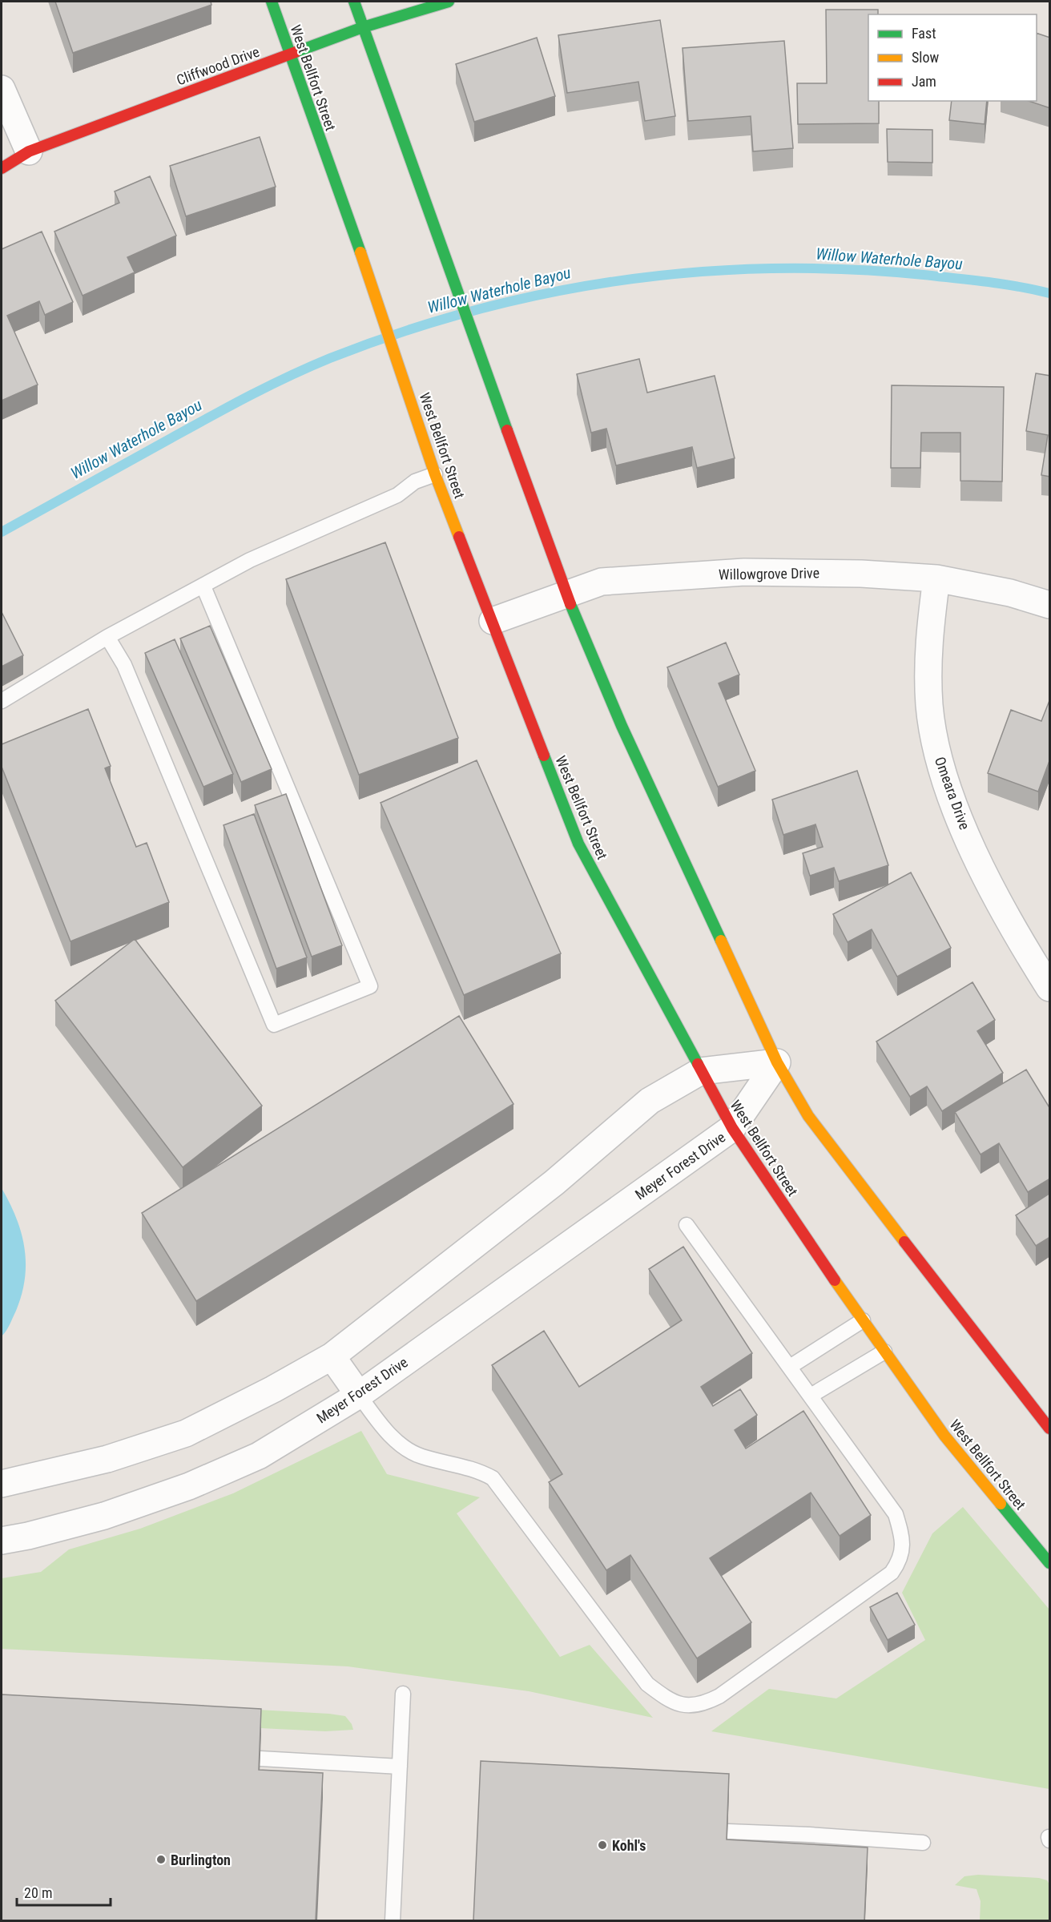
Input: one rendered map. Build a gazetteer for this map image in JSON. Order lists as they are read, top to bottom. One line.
{"streets":{"main road":["Cliffwood Drive","West Bellfort Street"],"street":["Willowgrove Drive","Omeara Drive","Meyer Forest Drive"]},"crossings":[["Cliffwood Drive","West Bellfort Street"],["West Bellfort Street","Willowgrove Drive"],["West Bellfort Street","Meyer Forest Drive"],["Willowgrove Drive","Omeara Drive"]],"water":["Willow Waterhole Bayou"],"places":["Kohl's","Burlington"],"legend":["Fast","Slow","Jam"],"scale_bar":"20 m"}
